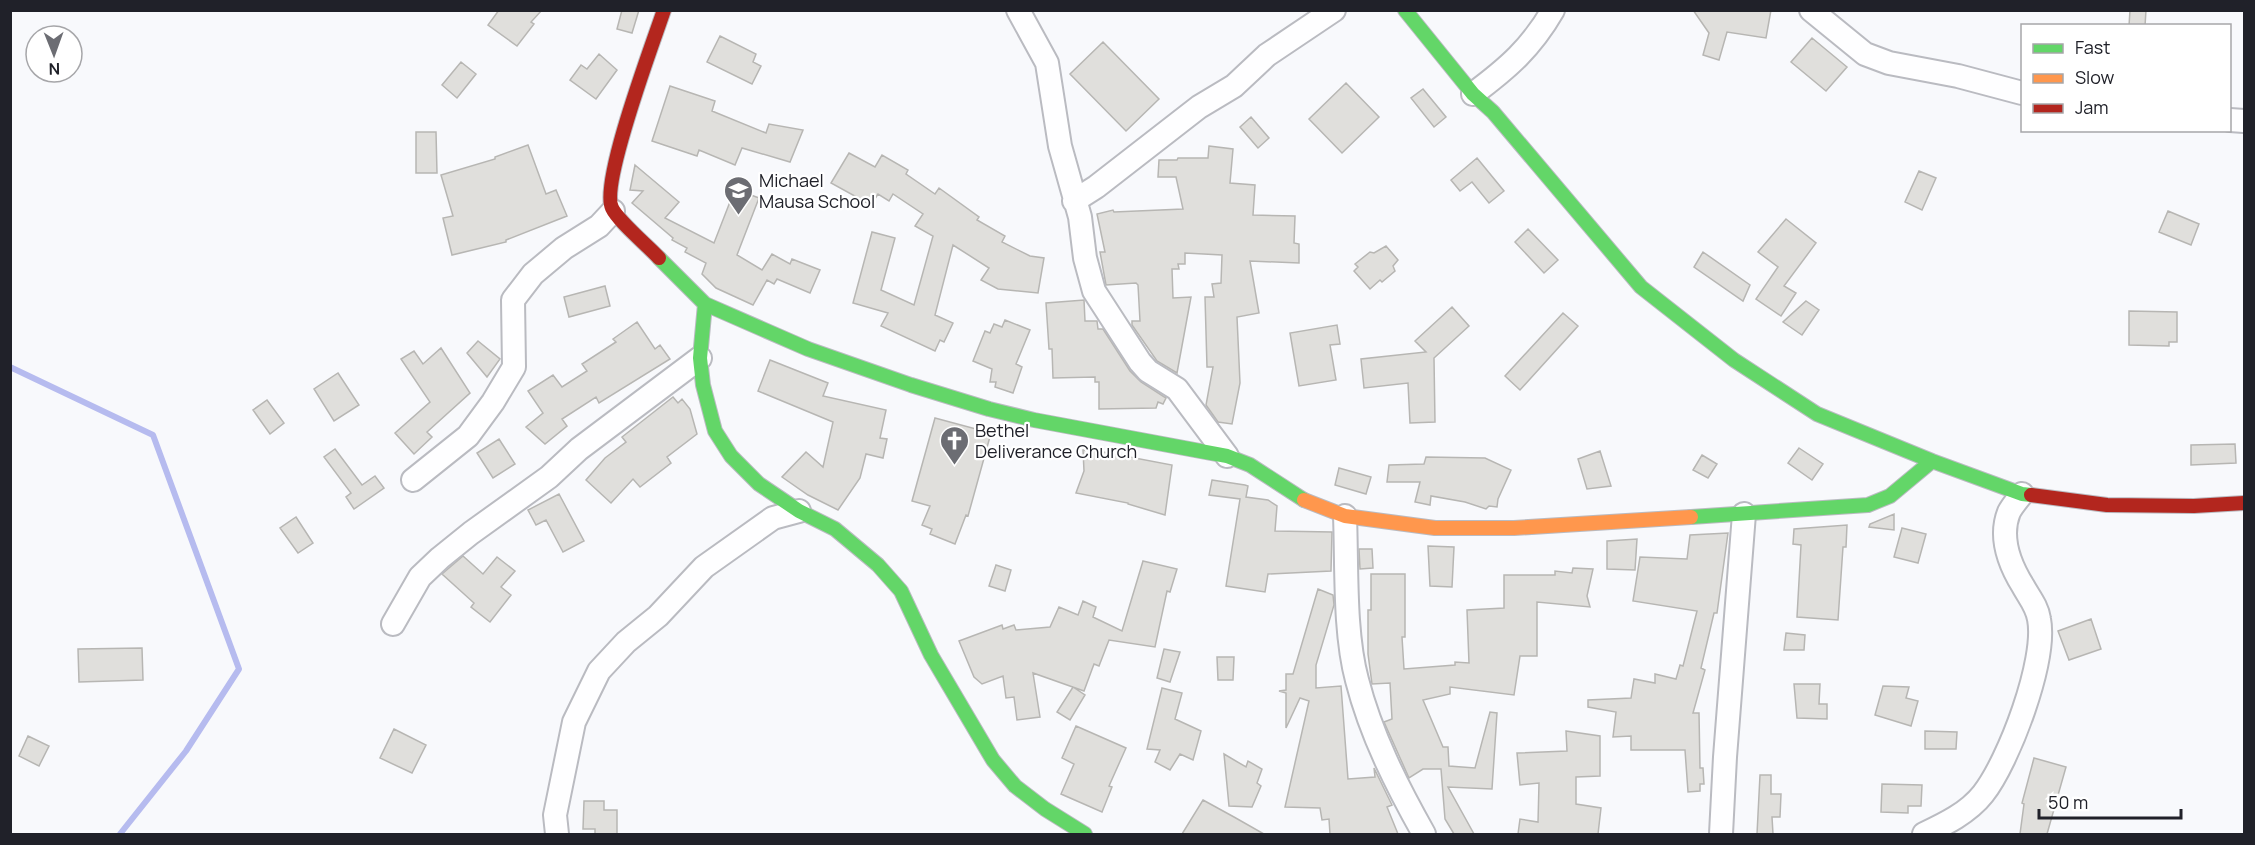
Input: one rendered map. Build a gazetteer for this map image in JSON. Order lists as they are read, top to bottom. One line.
{"places":{"school or university":["Michael Mausa School"],"church":["Bethel Deliverance Church"]},"legend":["Fast","Slow","Jam"],"scale_bar":"50 m","north":"bottom"}
